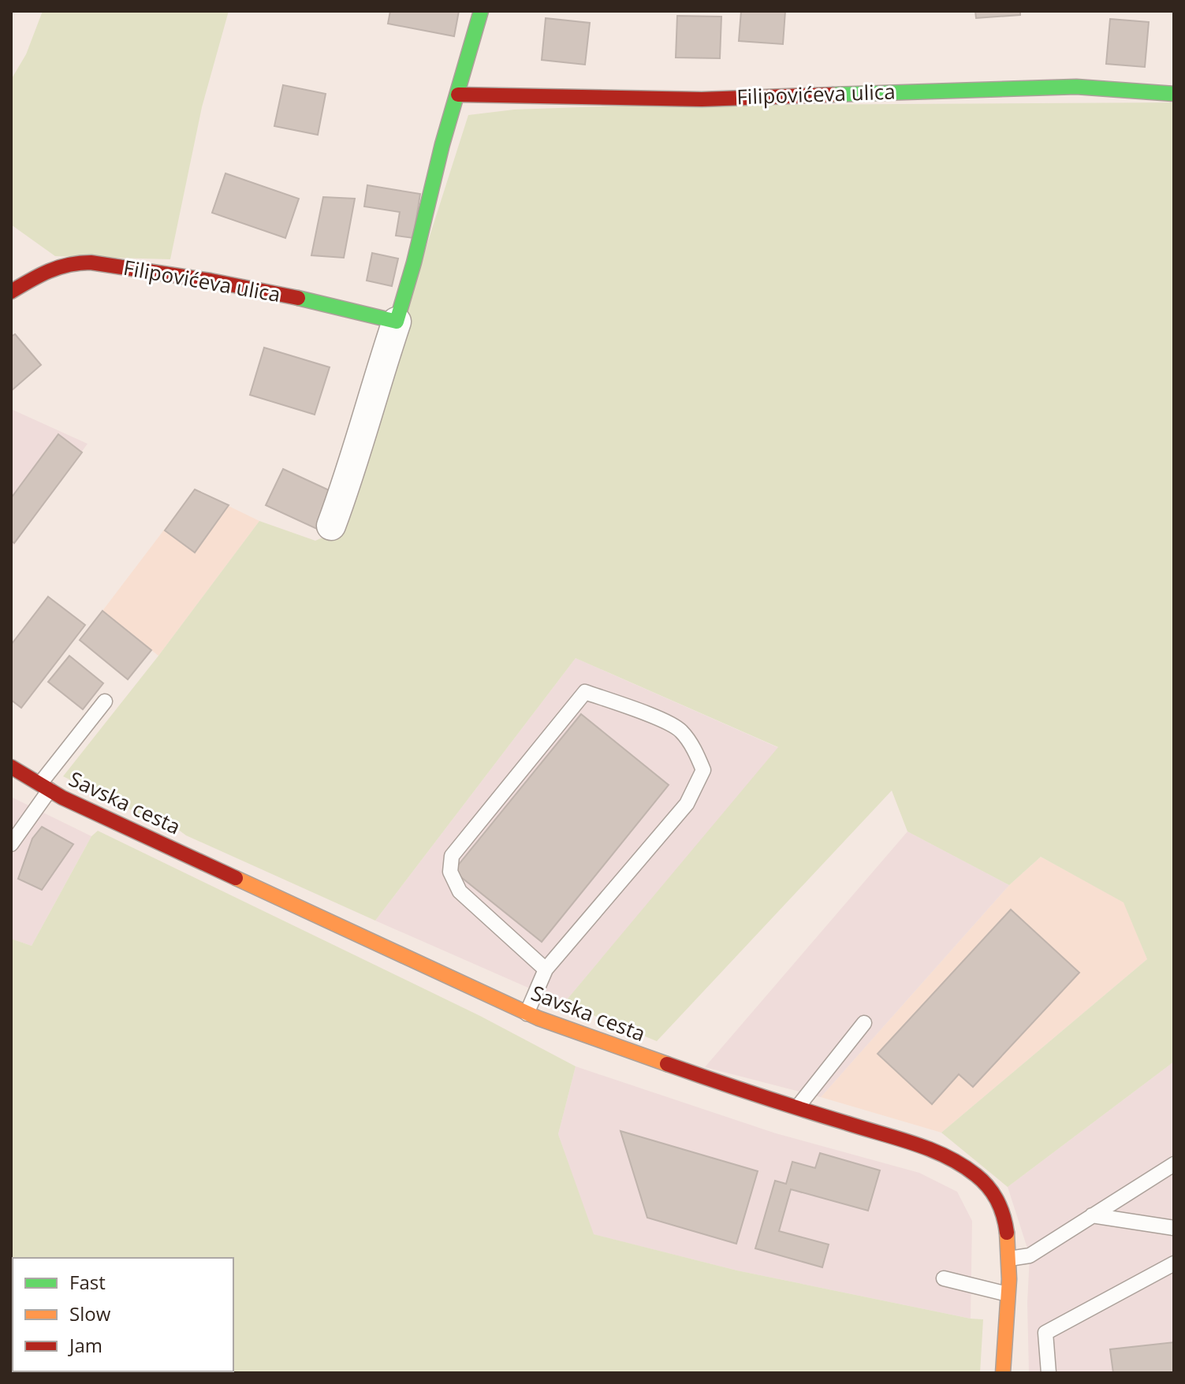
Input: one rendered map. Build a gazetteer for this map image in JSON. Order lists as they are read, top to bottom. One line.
{"streets":{"street":["Filipovićeva ulica","Savska cesta"]},"legend":["Fast","Slow","Jam"]}
